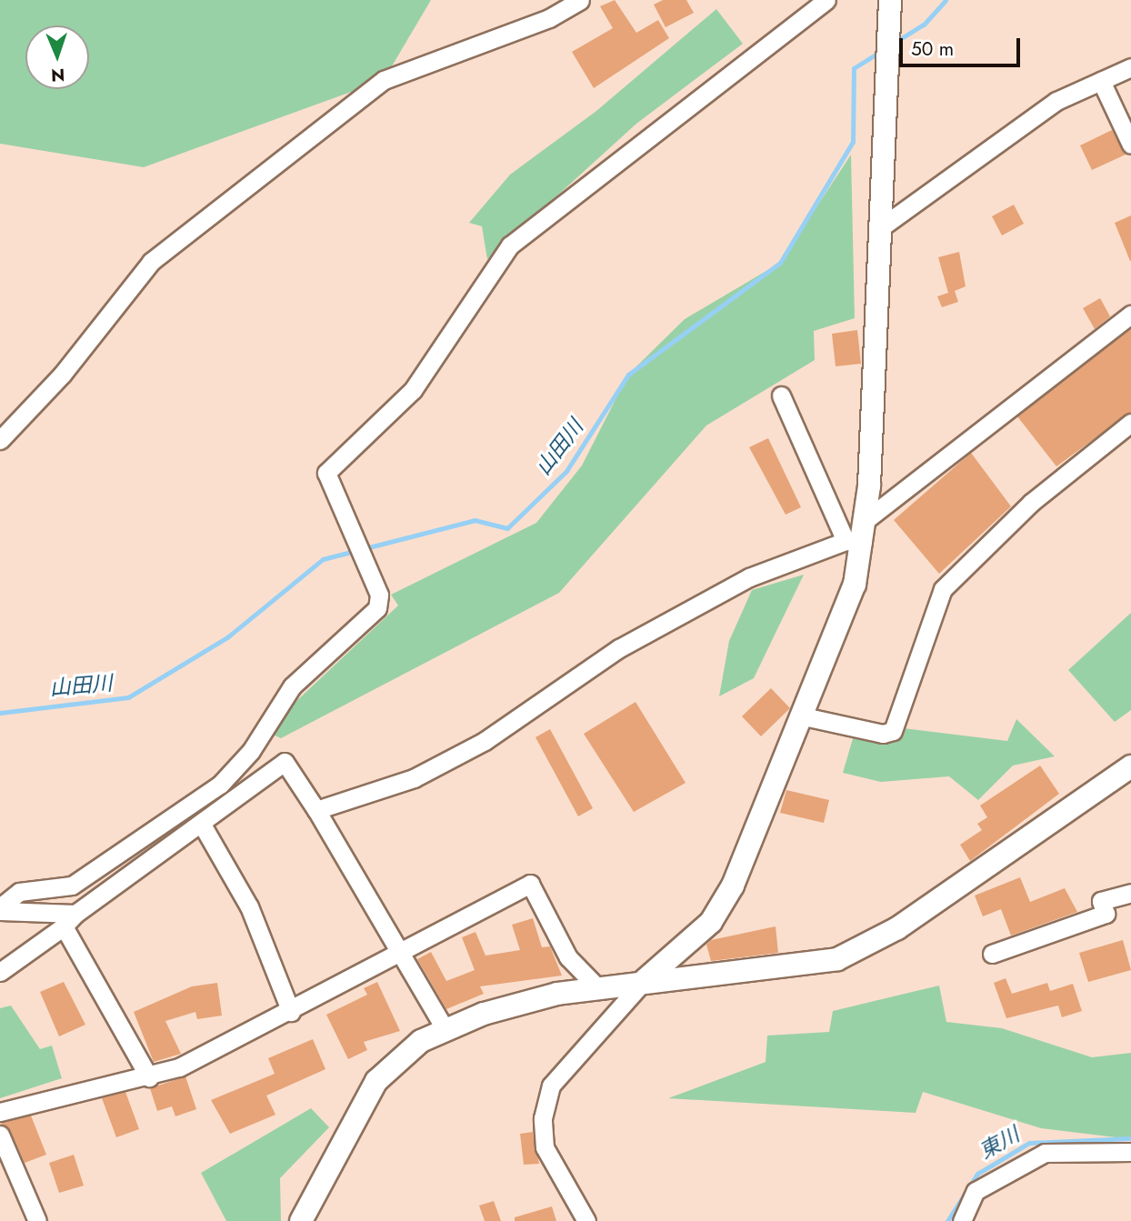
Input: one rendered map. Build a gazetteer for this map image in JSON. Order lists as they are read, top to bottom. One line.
{"water":["山田川","東川"],"scale_bar":"50 m","north":"bottom"}
